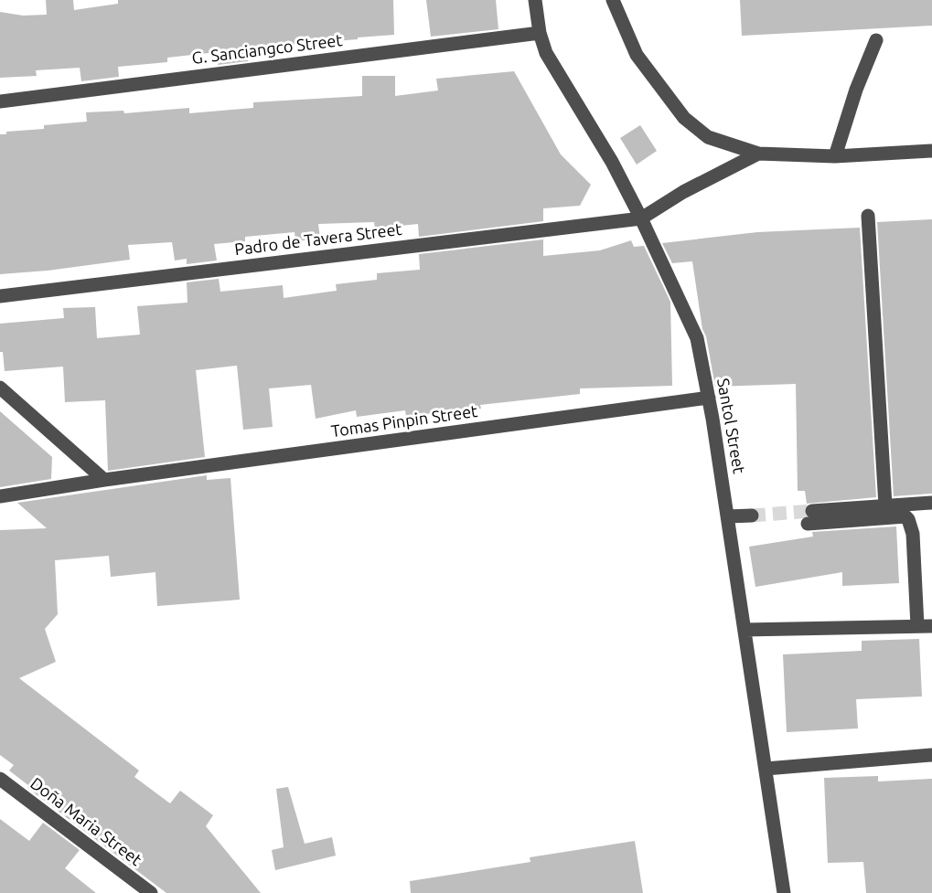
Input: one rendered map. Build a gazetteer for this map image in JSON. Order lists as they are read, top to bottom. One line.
{"streets":{"street":["G. Sanciangco Street","Padro de Tavera Street","Tomas Pinpin Street","Santol Street","Doña Maria Street"]},"crossings":[["G. Sanciangco Street","Santol Street"],["Padro de Tavera Street","Santol Street"],["Tomas Pinpin Street","Santol Street"]]}
